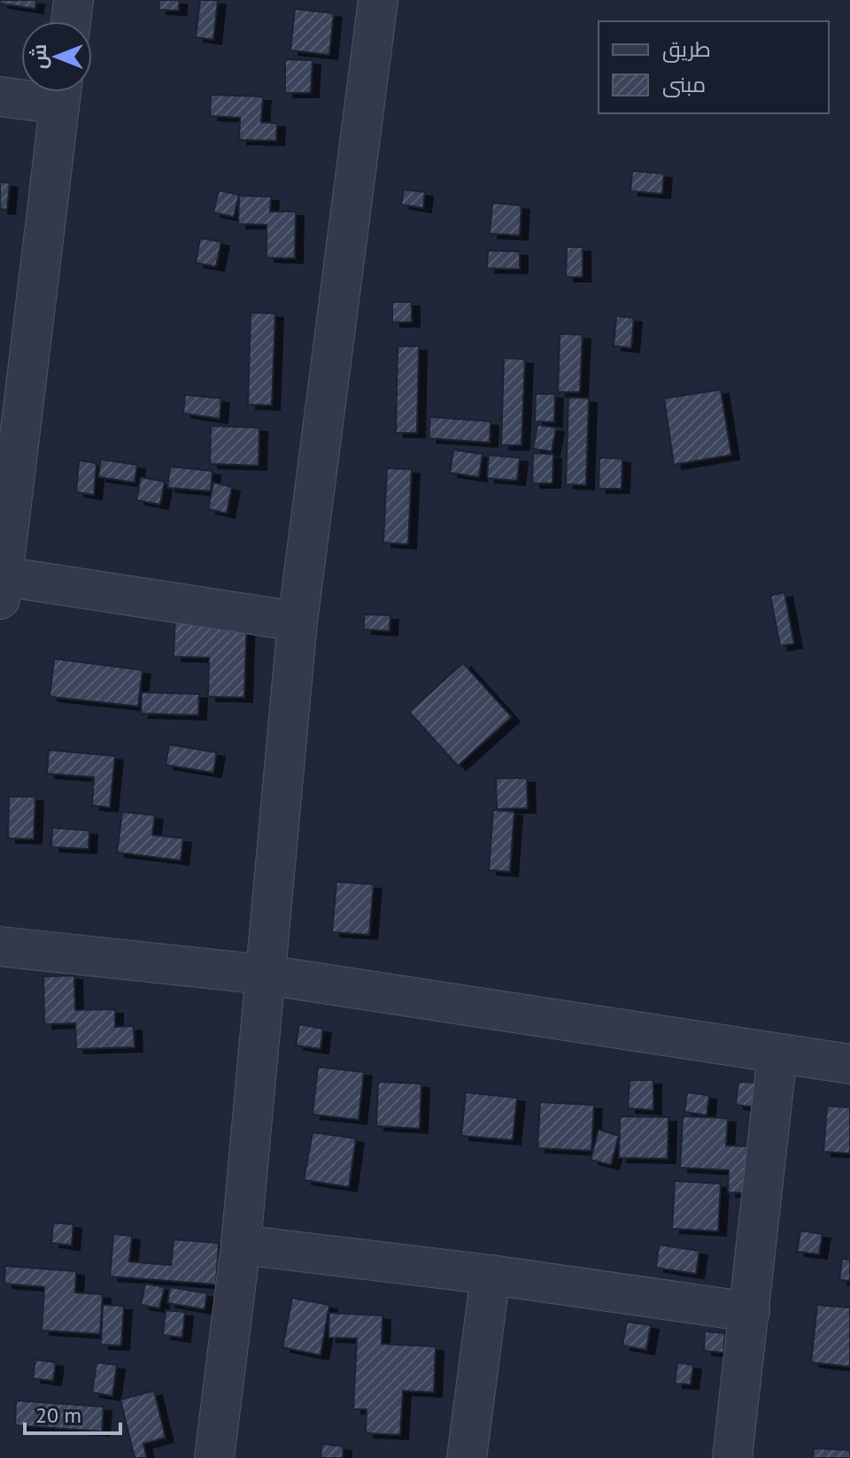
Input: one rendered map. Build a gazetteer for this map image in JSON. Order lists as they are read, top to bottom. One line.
{"legend":["طريق","مبنى"],"scale_bar":"20 m","north":"left"}
